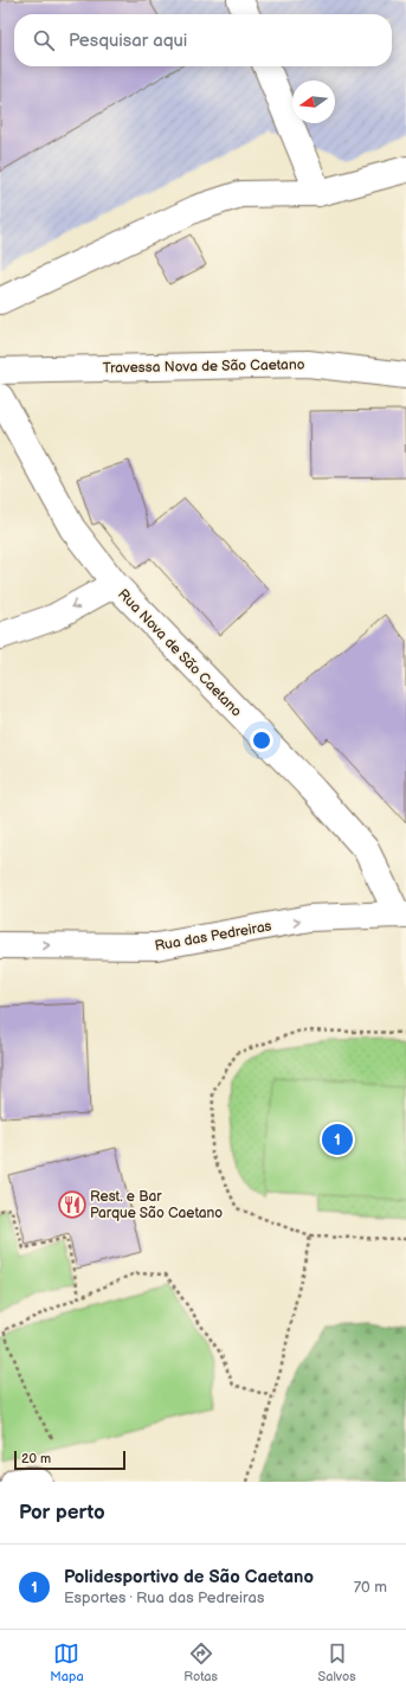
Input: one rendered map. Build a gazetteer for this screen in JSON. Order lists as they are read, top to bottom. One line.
{"streets":{"street":["Travessa Nova de São Caetano","Rua Nova de São Caetano","Rua das Pedreiras"]},"crossings":[["Rua Nova de São Caetano","Rua das Pedreiras"]],"one_way":["Rua das Pedreiras"],"places":{"restaurant":["Rest. e Bar Parque São Caetano"]},"scale_bar":"20 m","north":"left","page":{"search":"Pesquisar aqui","pins":"1","scale":"20 m","heading":"Por perto","list":[{"mark":"1","name":"Polidesportivo de São Caetano","note":"Esportes · Rua das Pedreiras","value":"70 m"}],"nav":["Mapa","Rotas","Salvos"]}}
